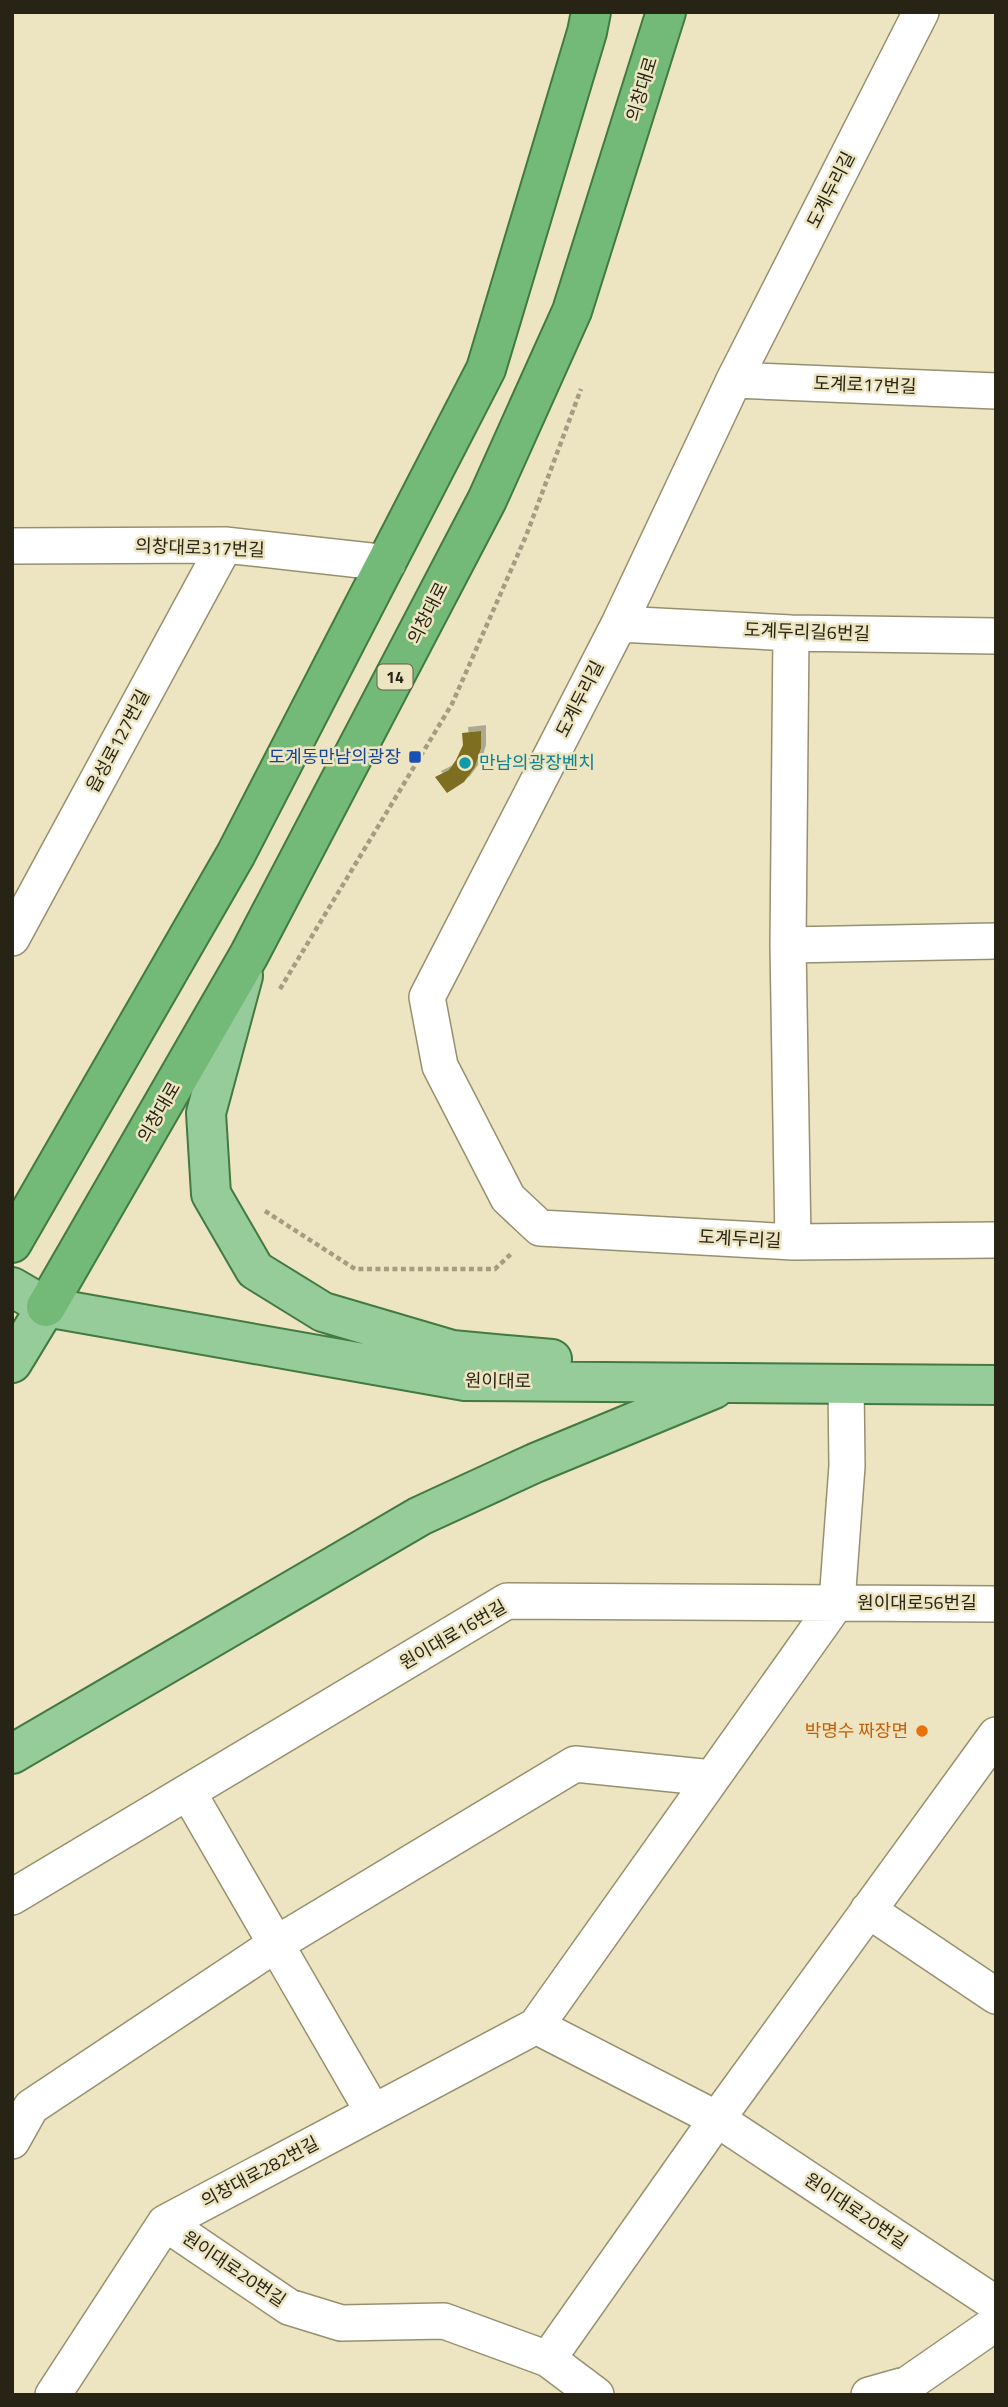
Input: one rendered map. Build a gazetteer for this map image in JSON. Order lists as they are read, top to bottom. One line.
{"streets":{"highway":["의창대로","14"],"main road":["원이대로"],"street":["도계두리길","도계로17번길","의창대로317번길","도계두리길6번길","읍성로127번길","원이대로56번길","원이대로16번길","의창대로282번길","원이대로20번길"]},"crossings":[["의창대로","원이대로"],["도계두리길","도계로17번길"],["도계두리길","도계두리길6번길"],["의창대로317번길","읍성로127번길"],["원이대로56번길","원이대로16번길"],["의창대로282번길","원이대로20번길"]],"places":{"transit":["도계동만남의광장"],"other":["만남의광장벤치","박명수 짜장면"]}}
